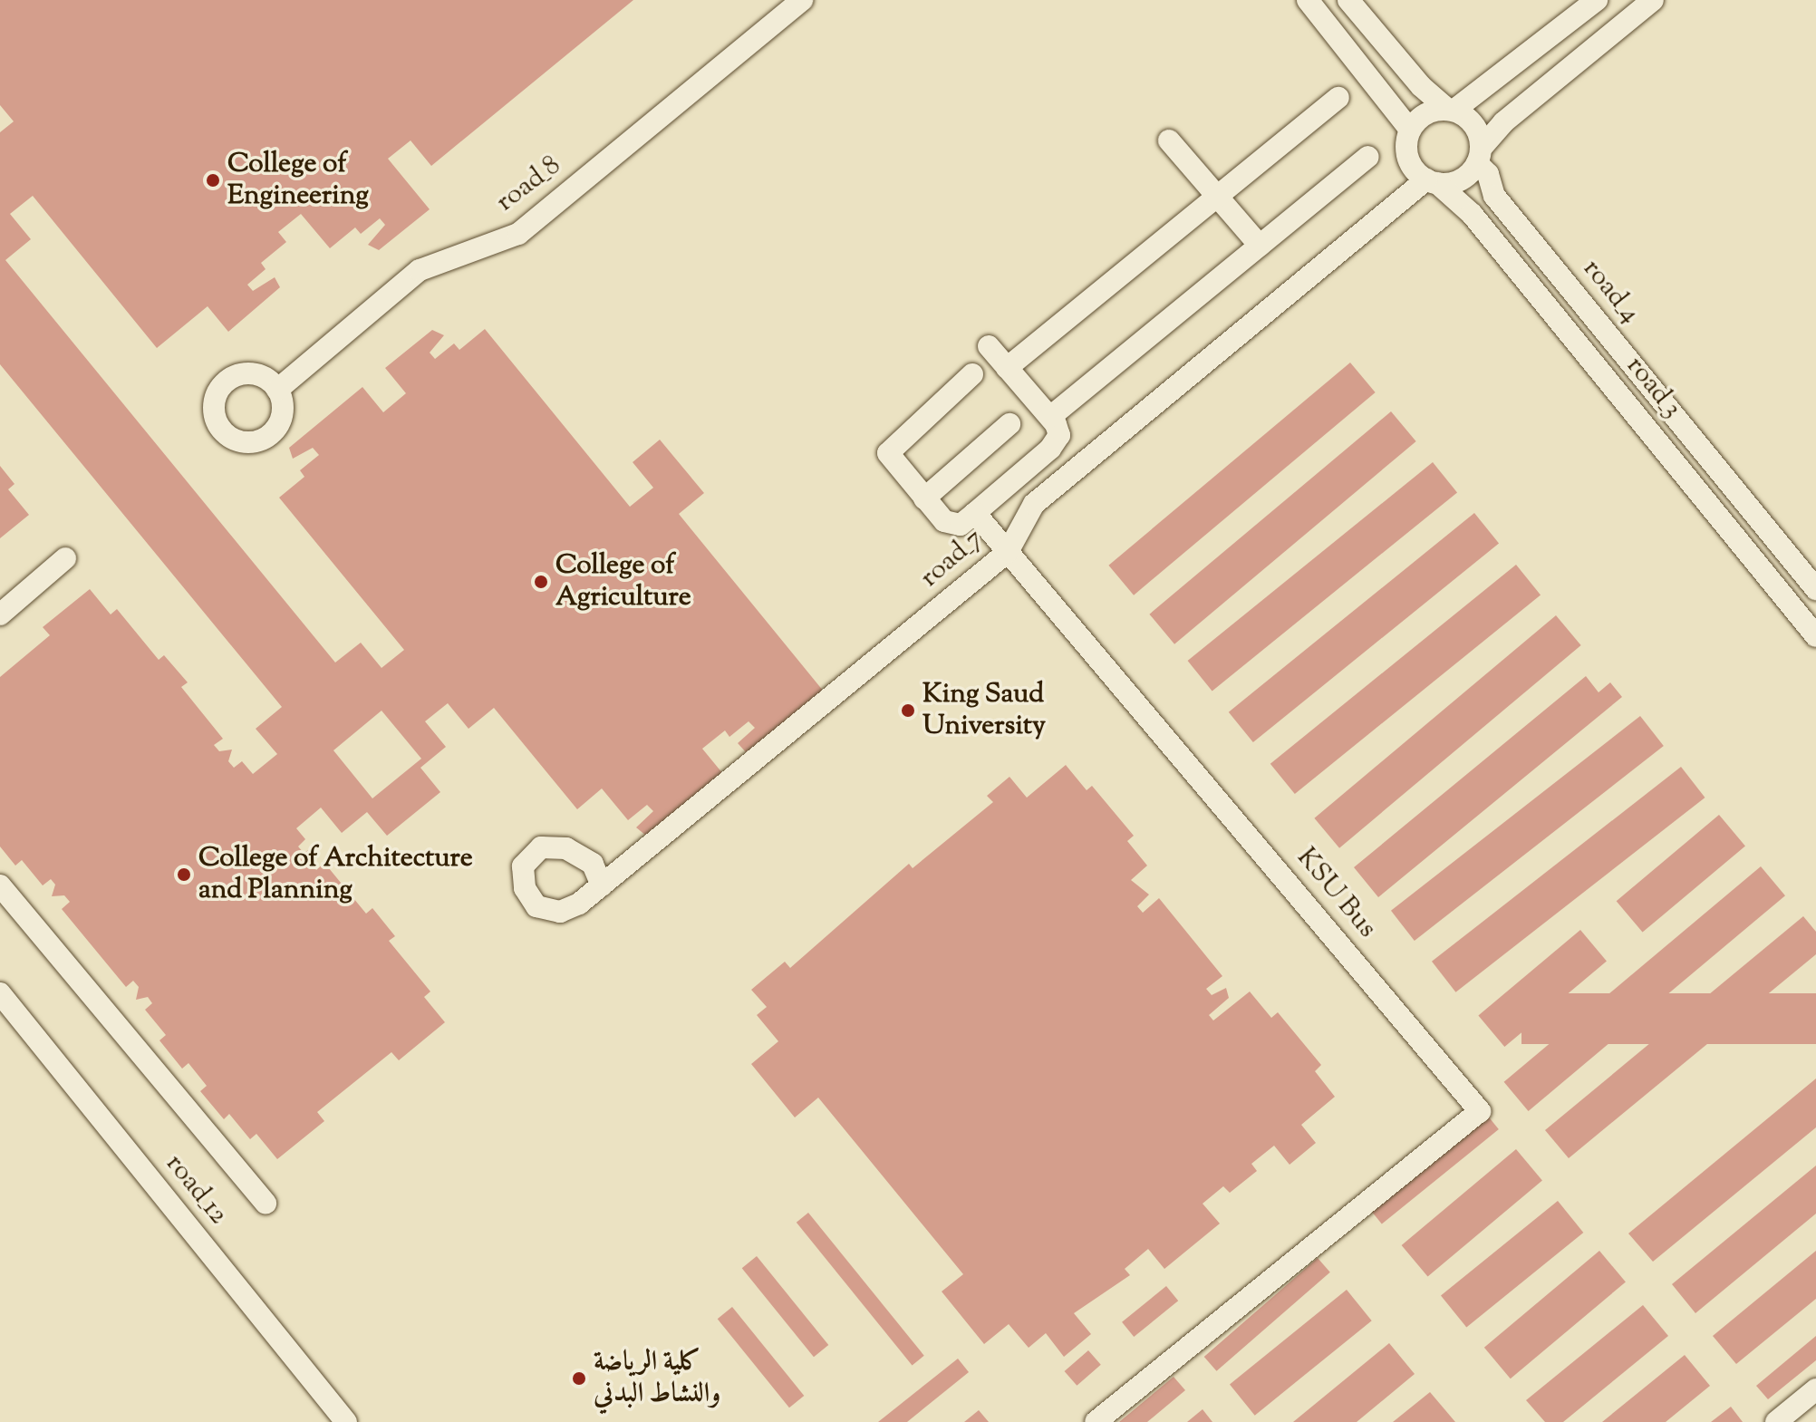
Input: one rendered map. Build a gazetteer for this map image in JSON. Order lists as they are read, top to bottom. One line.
{"streets":{"street":["road_8","road_4","road_3","road_7","KSU Bus","road_12"]},"crossings":[["road_4","road_3"],["road_4","road_7"],["road_3","road_7"],["road_7","KSU Bus"]],"places":["College of Engineering","College of Agriculture","King Saud University","College of Architecture and Planning","كلية الرياضة والنشاط البدني"]}
